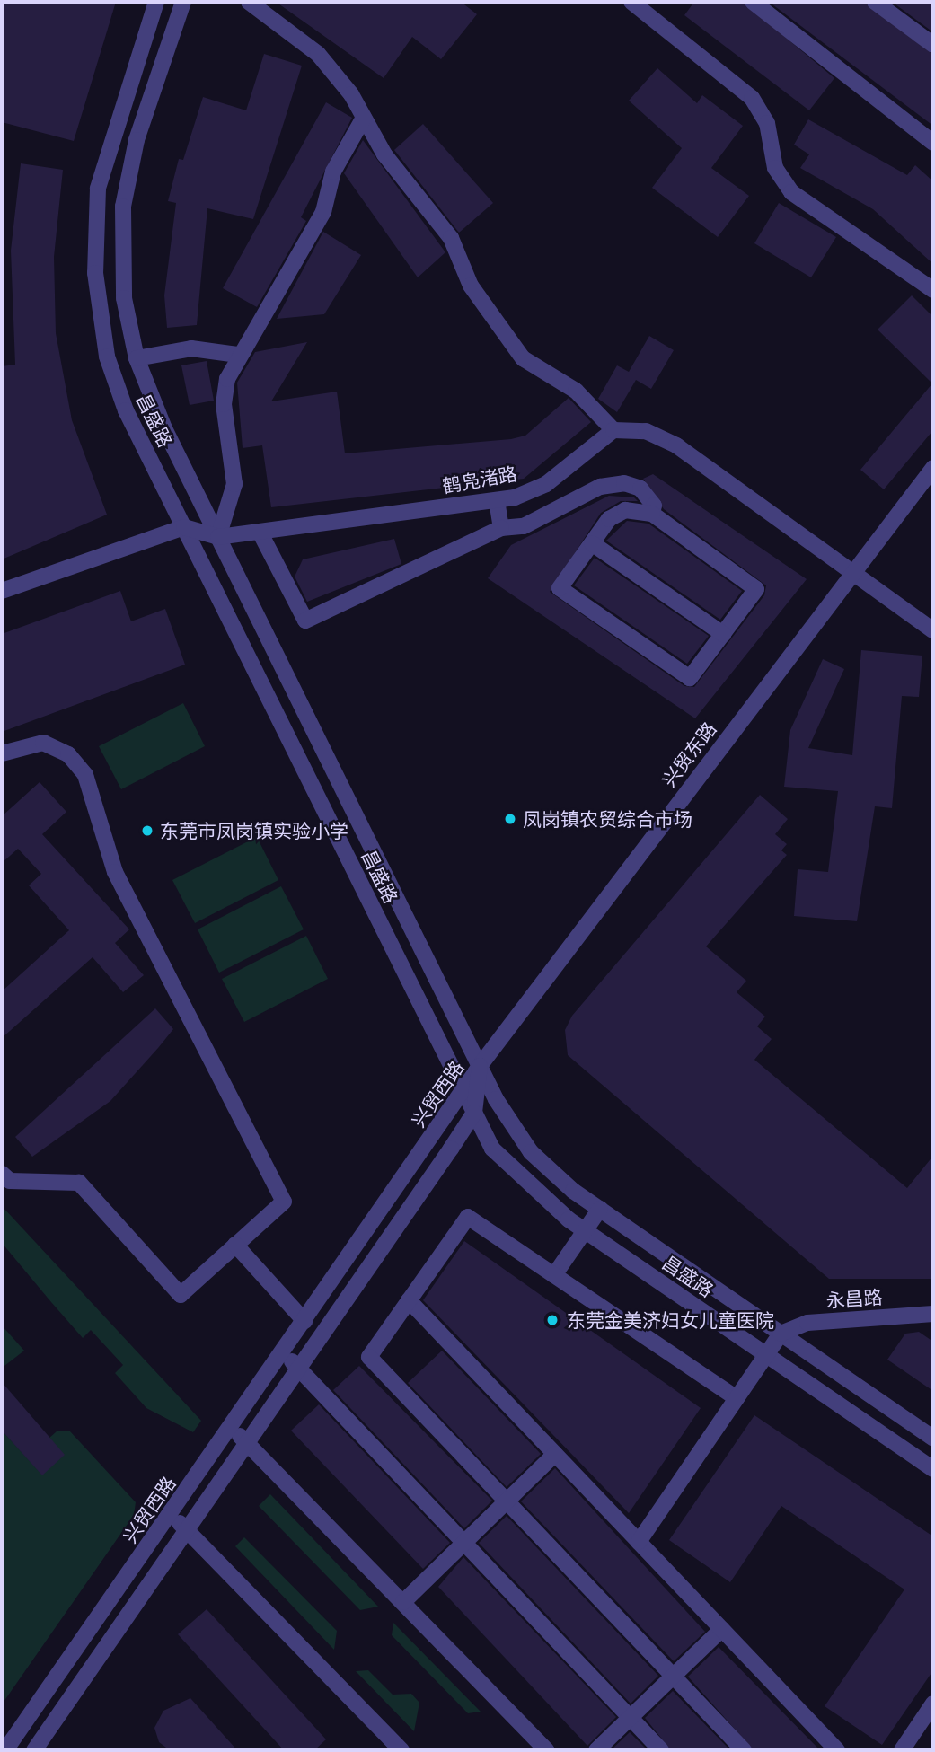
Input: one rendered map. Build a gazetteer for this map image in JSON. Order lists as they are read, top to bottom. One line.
{"streets":{"street":["昌盛路","鹤凫渚路","兴贸东路","兴贸西路","永昌路"]},"crossings":[["昌盛路","鹤凫渚路"],["昌盛路","兴贸东路"],["昌盛路","兴贸西路"],["昌盛路","永昌路"],["兴贸东路","兴贸西路"]],"places":["凤岗镇农贸综合市场","东莞市凤岗镇实验小学","东莞金美济妇女儿童医院"]}
